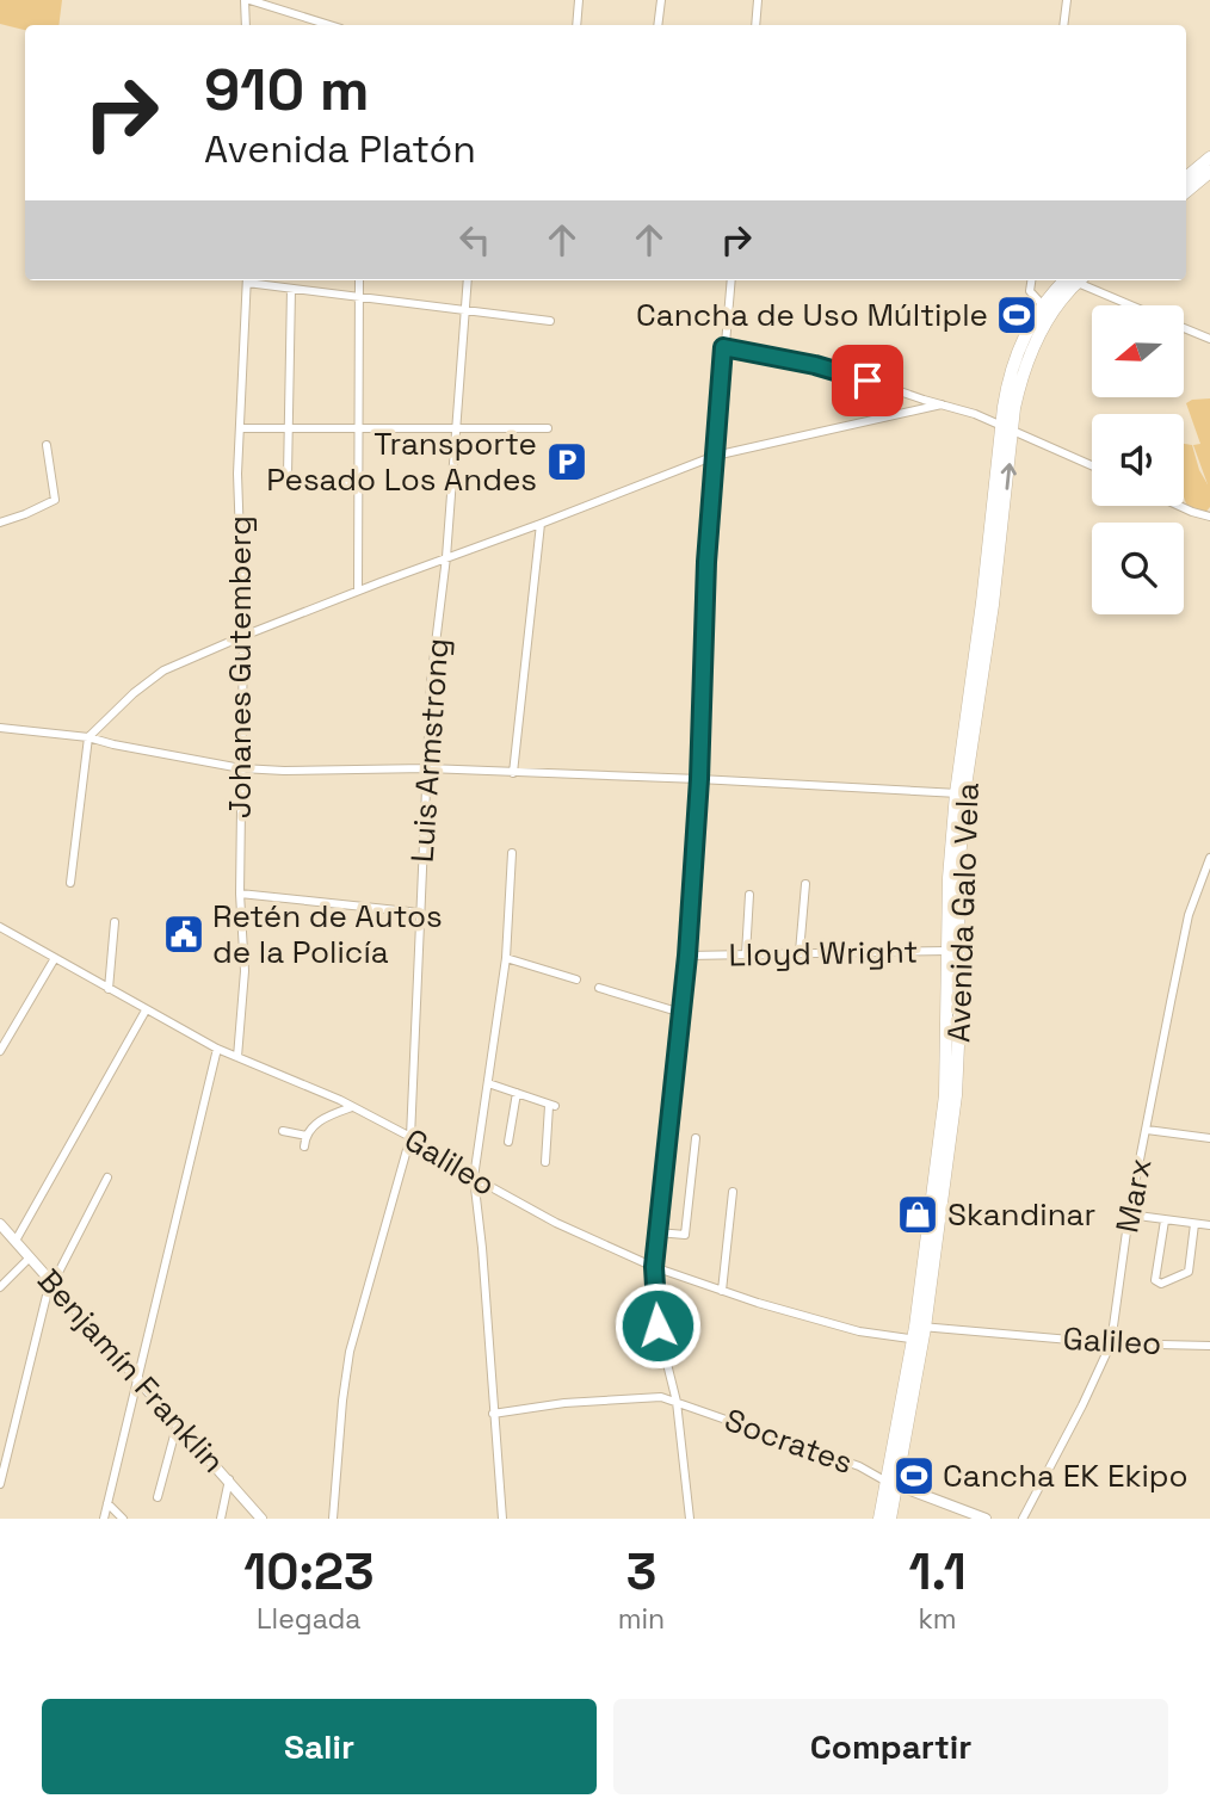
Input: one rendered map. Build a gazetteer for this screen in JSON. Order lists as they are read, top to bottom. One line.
{"streets":{"main road":["Avenida Galo Vela"],"street":["Johanes Gutemberg","Luis Armstrong","Lloyd Wright","Galileo","Marx","Benjamín Franklin","Socrates"]},"crossings":[["Johanes Gutemberg","Galileo"],["Luis Armstrong","Galileo"],["Avenida Galo Vela","Lloyd Wright"],["Avenida Galo Vela","Galileo"],["Avenida Galo Vela","Socrates"],["Galileo","Marx"]],"places":{"sports":["Cancha de Uso Múltiple","Cancha EK Ekipo"],"parking":["Transporte Pesado Los Andes"],"public building":["Retén de Autos de la Policía"],"shop":["Skandinar"]},"north":"left","page":{"turn":["910 m","Avenida Platón"],"eta":["10:23","Llegada","3","min","1.1","km"],"buttons":["Salir","Compartir"]}}
